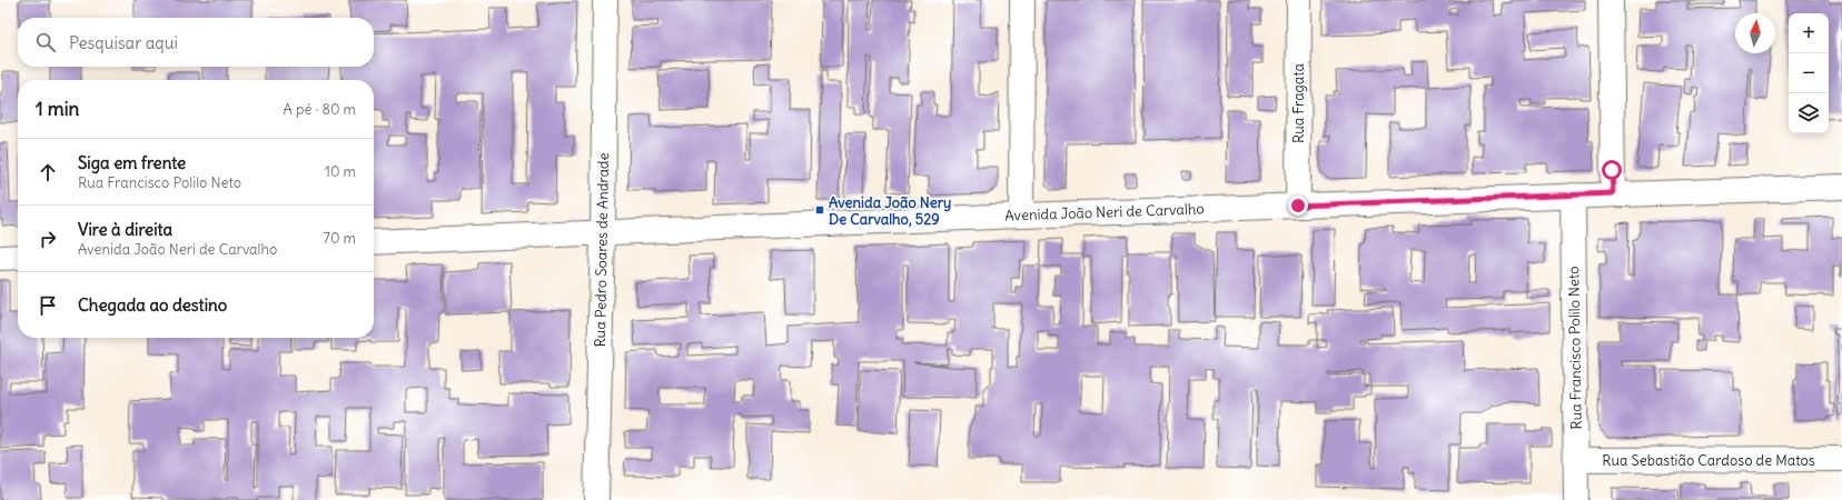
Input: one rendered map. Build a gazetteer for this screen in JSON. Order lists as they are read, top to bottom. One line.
{"streets":{"street":["Rua Fragata","Avenida João Neri de Carvalho","Rua Pedro Soares de Andrade","Rua Francisco Polilo Neto","Rua Sebastião Cardoso de Matos"]},"crossings":[["Rua Fragata","Avenida João Neri de Carvalho"],["Avenida João Neri de Carvalho","Rua Pedro Soares de Andrade"],["Avenida João Neri de Carvalho","Rua Francisco Polilo Neto"],["Rua Francisco Polilo Neto","Rua Sebastião Cardoso de Matos"]],"places":{"transit":["Avenida João Nery De Carvalho, 529"]},"north":"top","page":{"map_buttons":["+","−"],"search":"Pesquisar aqui","heading":["1 min","A pé · 80 m"],"list":[["Siga em frente","Rua Francisco Polilo Neto","10 m"],["Vire à direita","Avenida João Neri de Carvalho","70 m"],"Chegada ao destino"]}}
